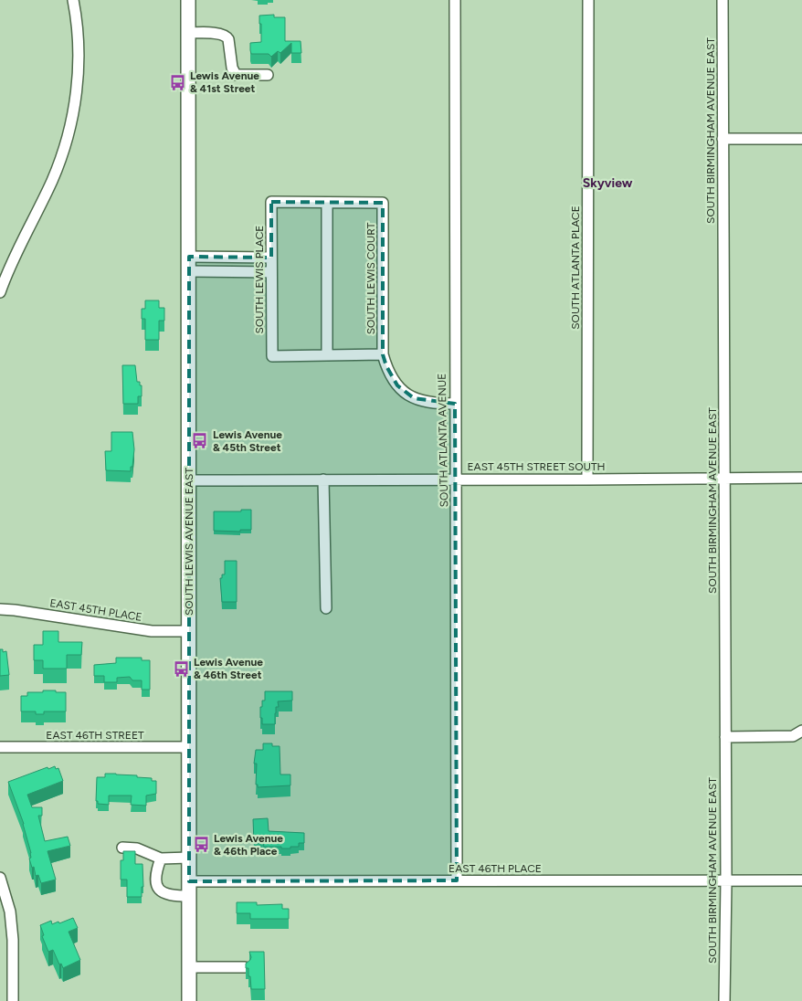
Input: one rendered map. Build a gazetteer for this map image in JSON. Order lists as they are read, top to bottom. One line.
{"streets":{"main road":["SOUTH LEWIS AVENUE EAST"],"street":["SOUTH BIRMINGHAM AVENUE EAST","SOUTH ATLANTA PLACE","SOUTH LEWIS COURT","SOUTH LEWIS PLACE","SOUTH ATLANTA AVENUE","EAST 45TH STREET SOUTH","EAST 45TH PLACE","EAST 46TH STREET","EAST 46TH PLACE"]},"crossings":[["SOUTH BIRMINGHAM AVENUE EAST","EAST 45TH STREET SOUTH"],["SOUTH BIRMINGHAM AVENUE EAST","EAST 46TH PLACE"],["SOUTH ATLANTA PLACE","EAST 45TH STREET SOUTH"],["SOUTH LEWIS COURT","SOUTH LEWIS PLACE"],["SOUTH LEWIS COURT","SOUTH ATLANTA AVENUE"],["SOUTH ATLANTA AVENUE","EAST 45TH STREET SOUTH"],["SOUTH ATLANTA AVENUE","EAST 46TH PLACE"],["EAST 45TH STREET SOUTH","SOUTH LEWIS AVENUE EAST"],["SOUTH LEWIS AVENUE EAST","EAST 45TH PLACE"],["SOUTH LEWIS AVENUE EAST","EAST 46TH STREET"],["SOUTH LEWIS AVENUE EAST","EAST 46TH PLACE"]],"districts":["Skyview"],"places":{"bus stop":["Lewis Avenue & 41st Street","Lewis Avenue & 45th Street","Lewis Avenue & 46th Street","Lewis Avenue & 46th Place"]}}
